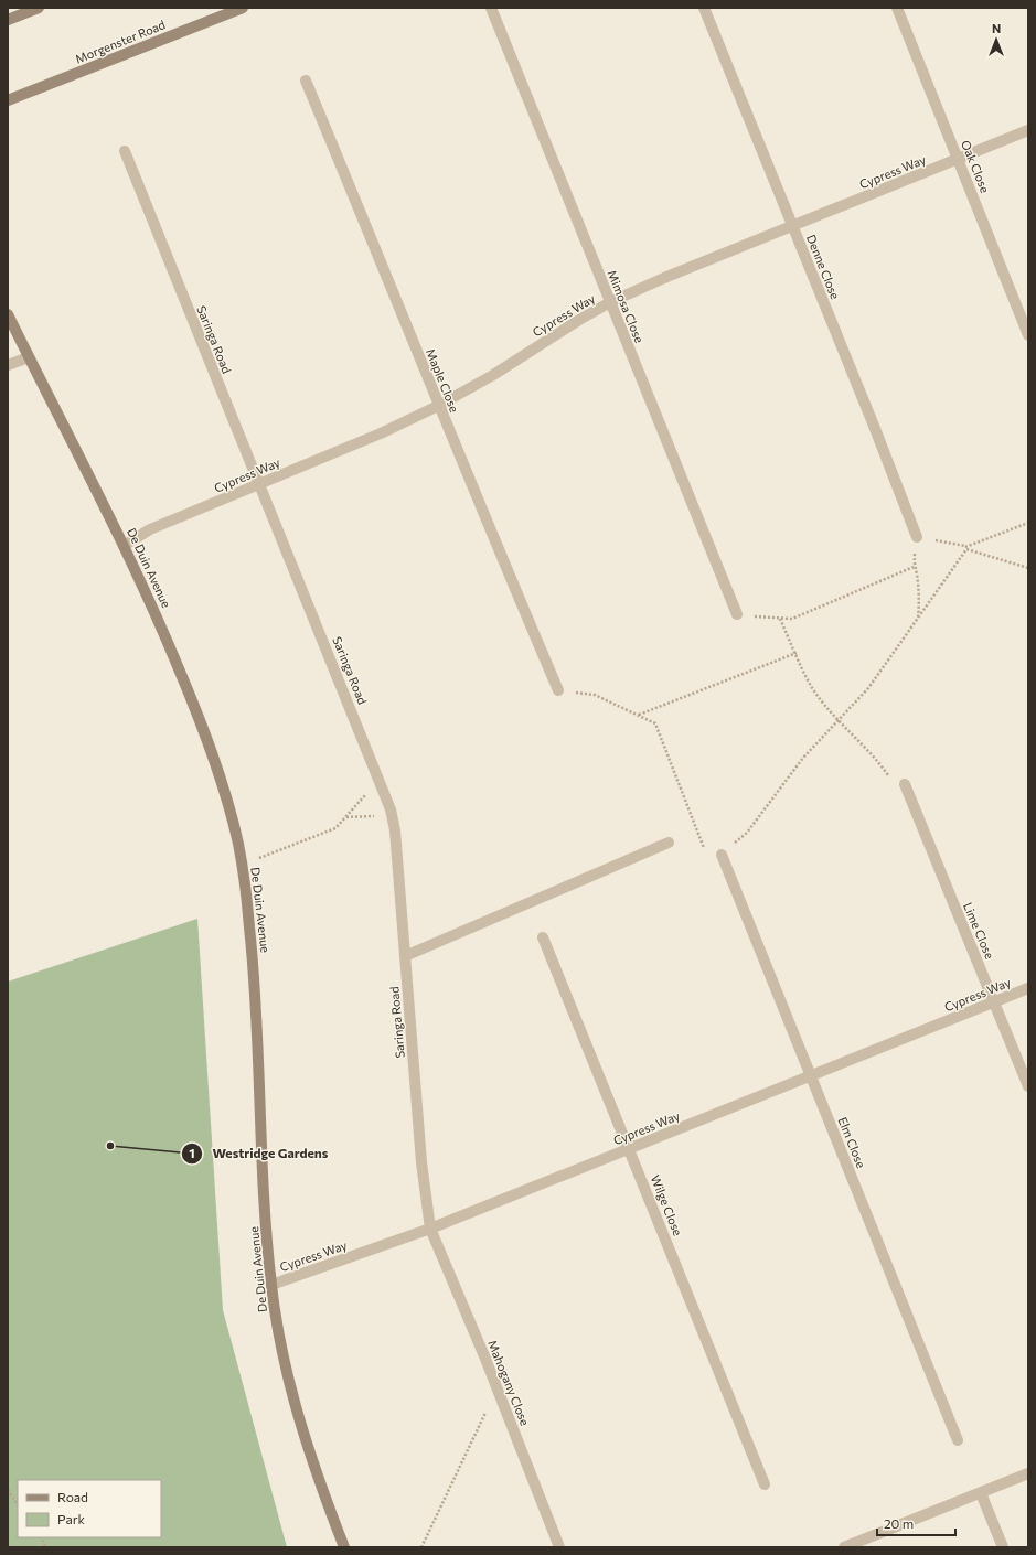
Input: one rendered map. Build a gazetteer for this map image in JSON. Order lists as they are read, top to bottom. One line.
{"streets":{"street":["Morgenster Road","Oak Close","Cypress Way","Denne Close","Mimosa Close","Saringa Road","Maple Close","De Duin Avenue","Lime Close","Elm Close","Wilge Close","Mahogany Close"]},"crossings":[["Oak Close","Cypress Way"],["Cypress Way","Denne Close"],["Cypress Way","Mimosa Close"],["Cypress Way","Saringa Road"],["Cypress Way","Maple Close"],["Cypress Way","De Duin Avenue"],["Cypress Way","Lime Close"],["Cypress Way","Elm Close"],["Cypress Way","Wilge Close"],["Cypress Way","Mahogany Close"],["Saringa Road","Mahogany Close"]],"places":["Westridge Gardens"],"legend":["Road","Park"],"scale_bar":"20 m","north":"top"}
